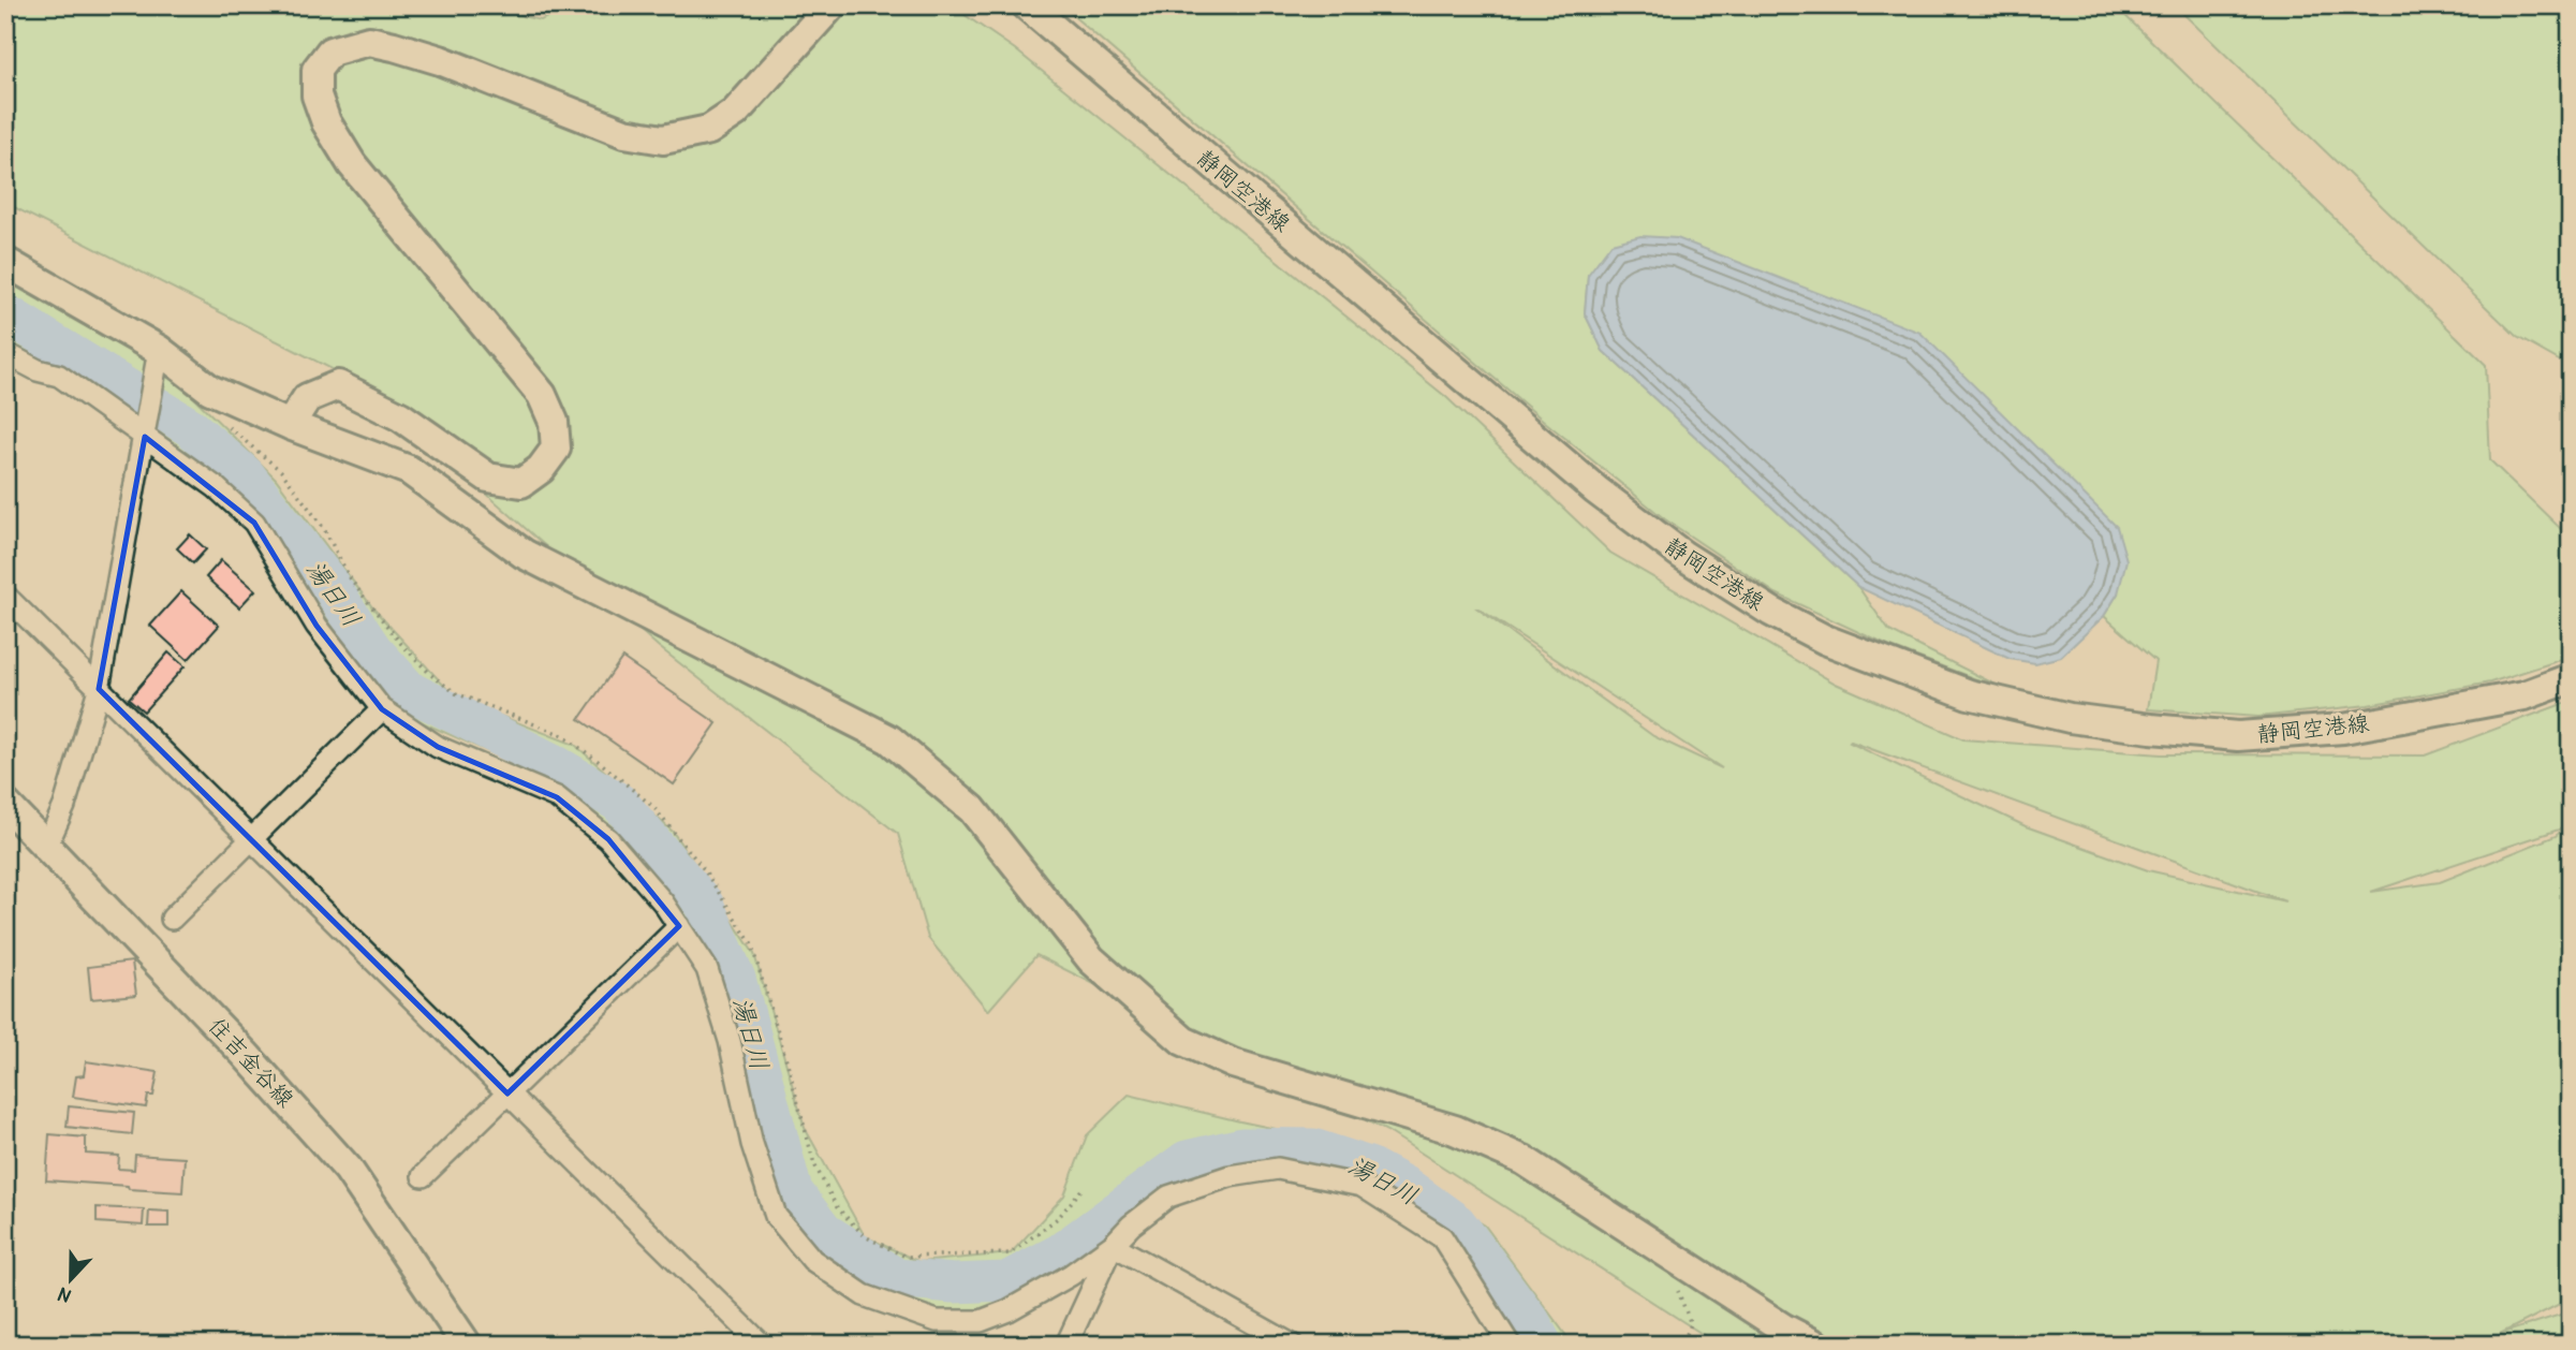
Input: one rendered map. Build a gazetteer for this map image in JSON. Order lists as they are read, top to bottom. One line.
{"streets":{"street":["静岡空港線","住吉金谷線"]},"water":["湯日川"],"north":"bottom"}
